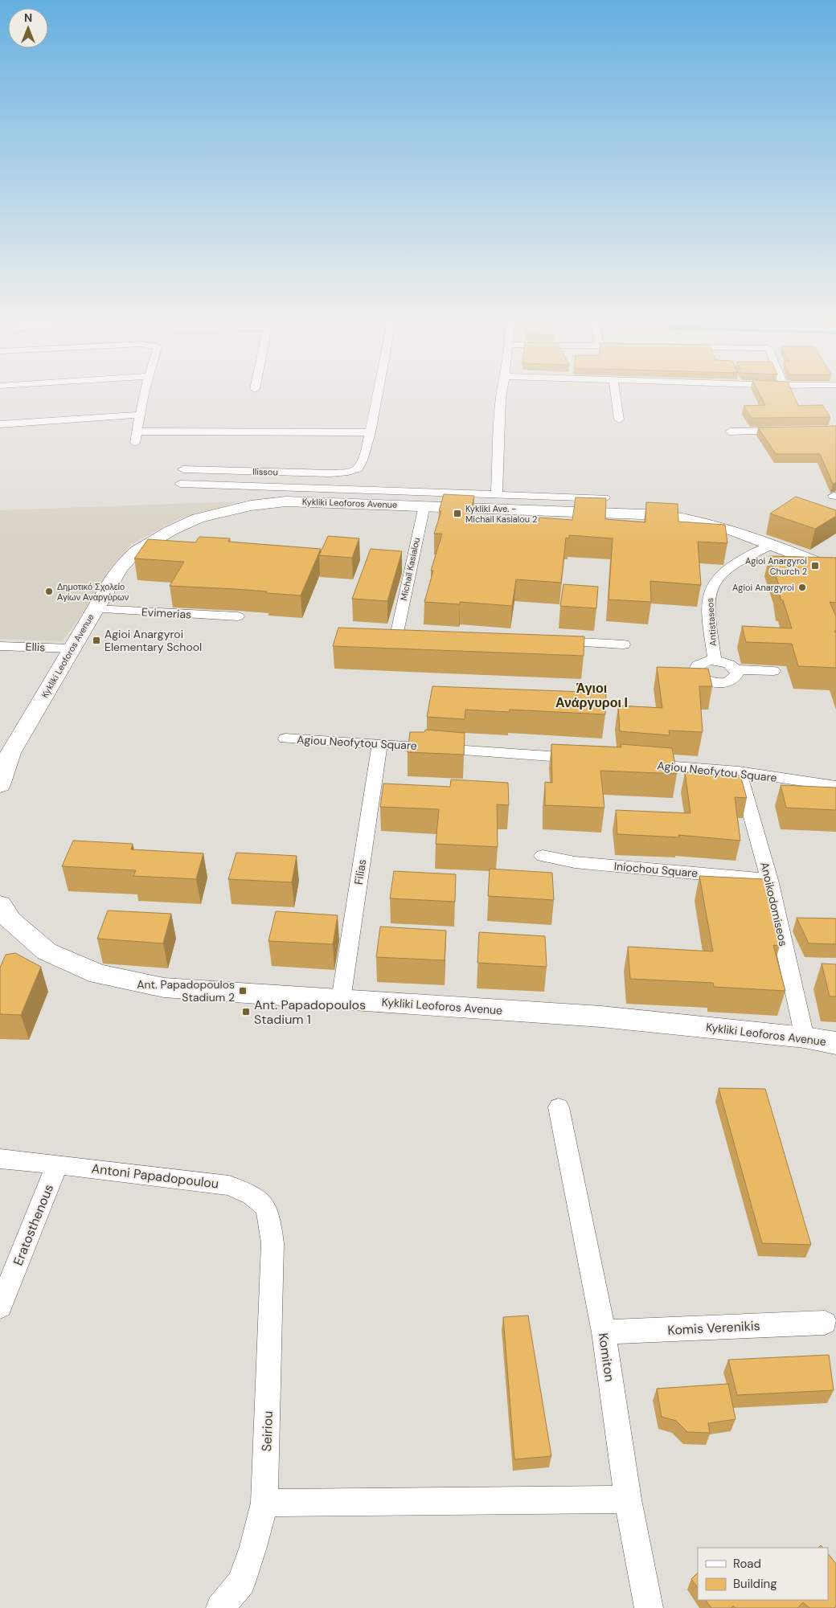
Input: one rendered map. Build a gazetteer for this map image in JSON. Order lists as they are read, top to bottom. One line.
{"streets":{"street":["Ilissou","Kykliki Leoforos Avenue","Michaïl Kasialou","Evimerias","Antistaseos","Ellis","Agiou Neofytou Square","Iniochou Square","Filias","Anoikodomiseos","Antoni Papadopoulou","Eratosthenous","Komis Verenikis","Komiton","Seiriou"]},"crossings":[["Kykliki Leoforos Avenue","Michaïl Kasialou"],["Kykliki Leoforos Avenue","Evimerias"],["Kykliki Leoforos Avenue","Antistaseos"],["Kykliki Leoforos Avenue","Ellis"],["Kykliki Leoforos Avenue","Filias"],["Kykliki Leoforos Avenue","Anoikodomiseos"],["Agiou Neofytou Square","Filias"],["Agiou Neofytou Square","Anoikodomiseos"],["Iniochou Square","Anoikodomiseos"],["Antoni Papadopoulou","Eratosthenous"],["Antoni Papadopoulou","Seiriou"],["Komis Verenikis","Komiton"]],"districts":["Άγιοι Ανάργυροι Ι"],"places":{"transit":["Kykliki Ave. - Michail Kasialou 2","Agioi Anargyroi Church 2","Agioi Anargyroi Elementary School","Ant. Papadopoulos Stadium 2","Ant. Papadopoulos Stadium 1"],"other":["Agioi Anargyroi","Δημοτικό Σχολείο Αγίων Αναργύρων"]},"legend":["Road","Building"],"north":"top"}
